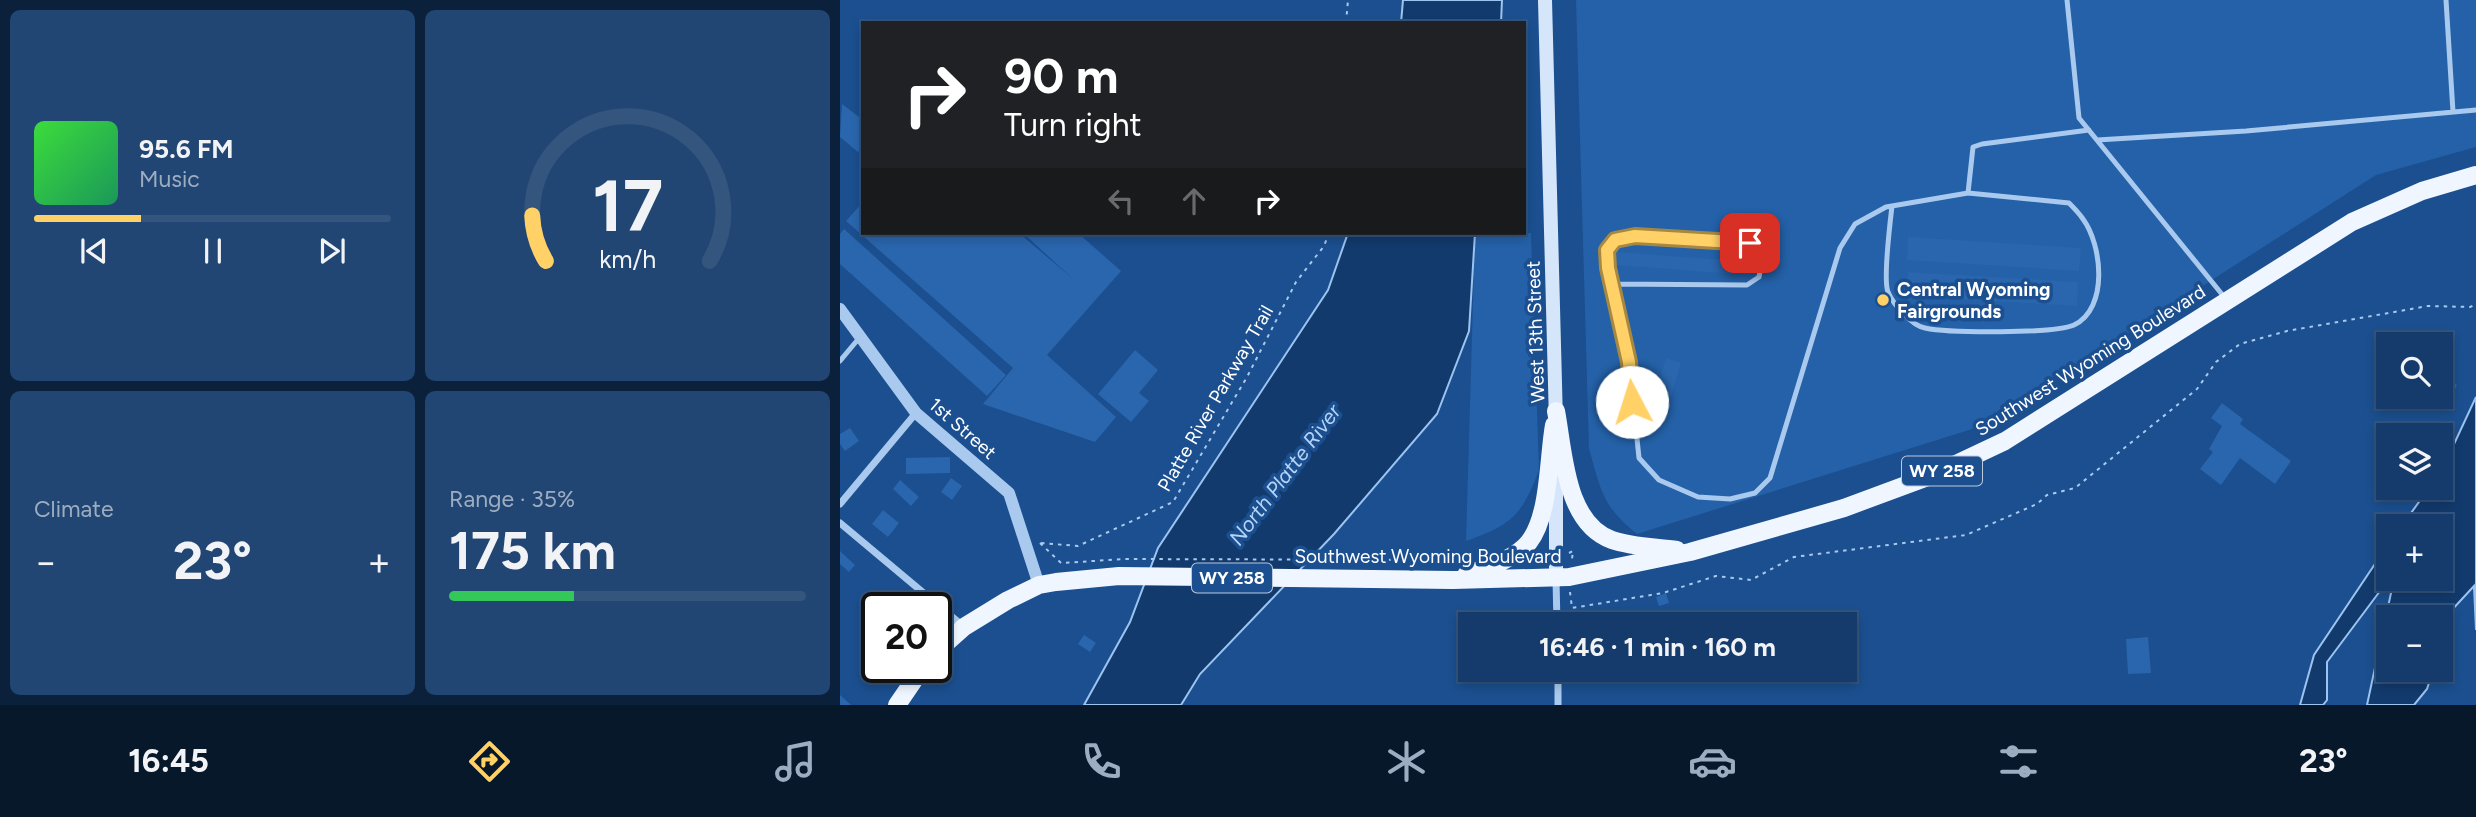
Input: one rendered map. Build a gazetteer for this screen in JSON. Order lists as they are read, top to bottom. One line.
{"streets":{"main road":["West 13th Street","Southwest Wyoming Boulevard","WY 258"],"street":["1st Street"],"path":["Platte River Parkway Trail"]},"crossings":[["West 13th Street","Southwest Wyoming Boulevard"],["Southwest Wyoming Boulevard","Platte River Parkway Trail"],["Southwest Wyoming Boulevard","1st Street"]],"water":["North Platte River"],"places":["Central Wyoming Fairgrounds"],"page":{"turn":["90 m","Turn right"],"song":["95.6 FM","Music"],"map_buttons":["+","−"],"tile":["Climate",["Range · 35%","175 km"]],"heat":["−","23°","+"],"limit":"20","trip":"16:46 · 1 min · 160 m","tabs":["16:45","23°"],"gauge":["17","km/h"]}}
